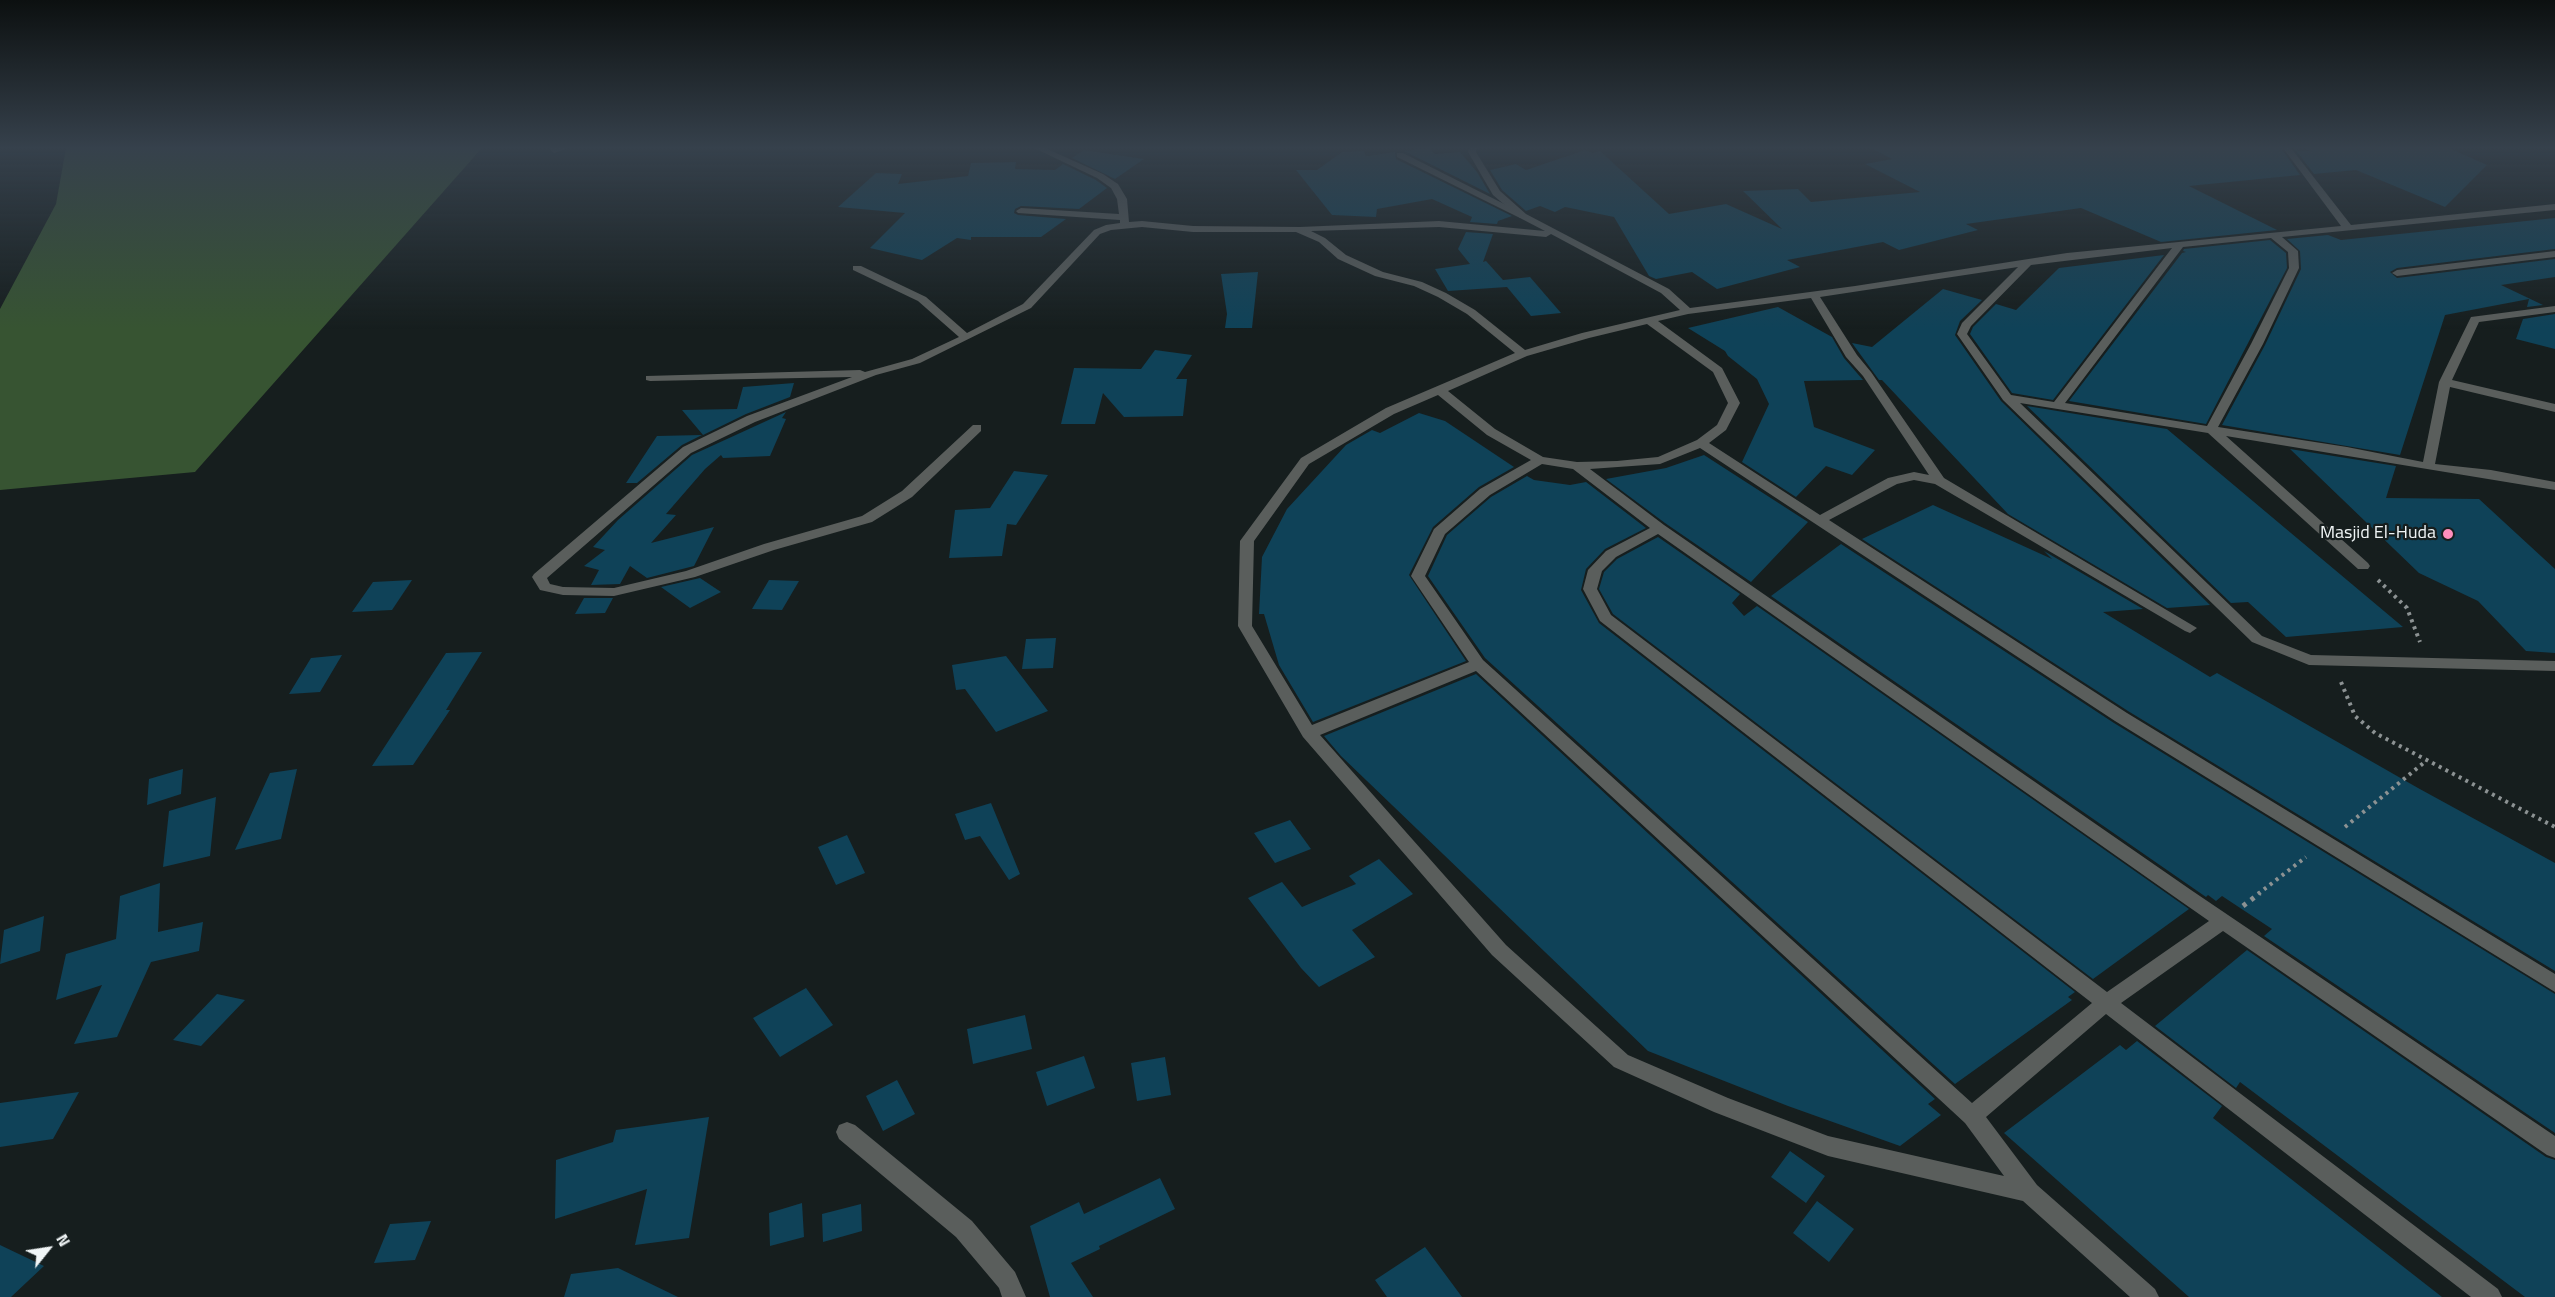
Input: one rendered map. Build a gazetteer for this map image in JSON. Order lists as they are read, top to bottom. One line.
{"places":["Masjid El-Huda"],"north":"top right"}
